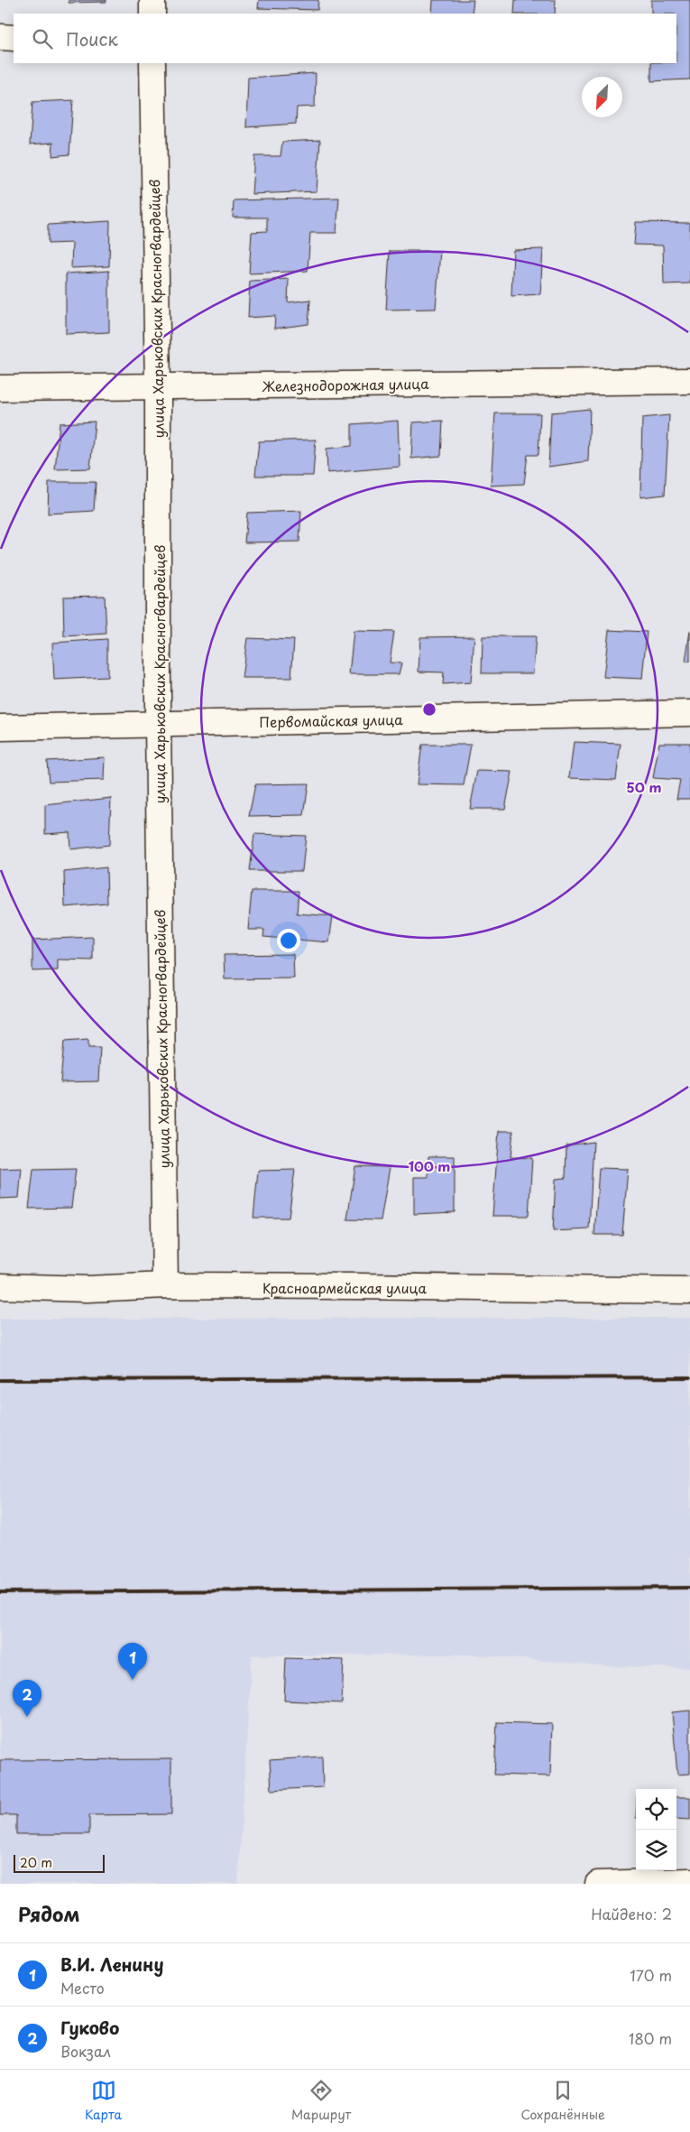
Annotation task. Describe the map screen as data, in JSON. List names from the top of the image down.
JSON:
{
  "streets": {
    "street": [
      "улица Харьковских Красногвардейцев",
      "Железнодорожная улица",
      "Первомайская улица",
      "Красноармейская улица"
    ]
  },
  "crossings": [
    ["улица Харьковских Красногвардейцев", "Железнодорожная улица"],
    ["улица Харьковских Красногвардейцев", "Первомайская улица"],
    ["улица Харьковских Красногвардейцев", "Красноармейская улица"]
  ],
  "scale_bar": "20 m",
  "north": "bottom left",
  "page": {
    "search": "Поиск",
    "pins": ["1", "2"],
    "scale": "20 m",
    "heading": ["Рядом", "Найдено: 2"],
    "list": [
      {
        "mark": "1",
        "name": "В.И. Ленину",
        "note": "Место",
        "value": "170 m"
      },
      {
        "mark": "2",
        "name": "Гуково",
        "note": "Вокзал",
        "value": "180 m"
      }
    ],
    "nav": ["Карта", "Маршрут", "Сохранённые"]
  },
  "rings": ["50 m", "100 m"]
}
